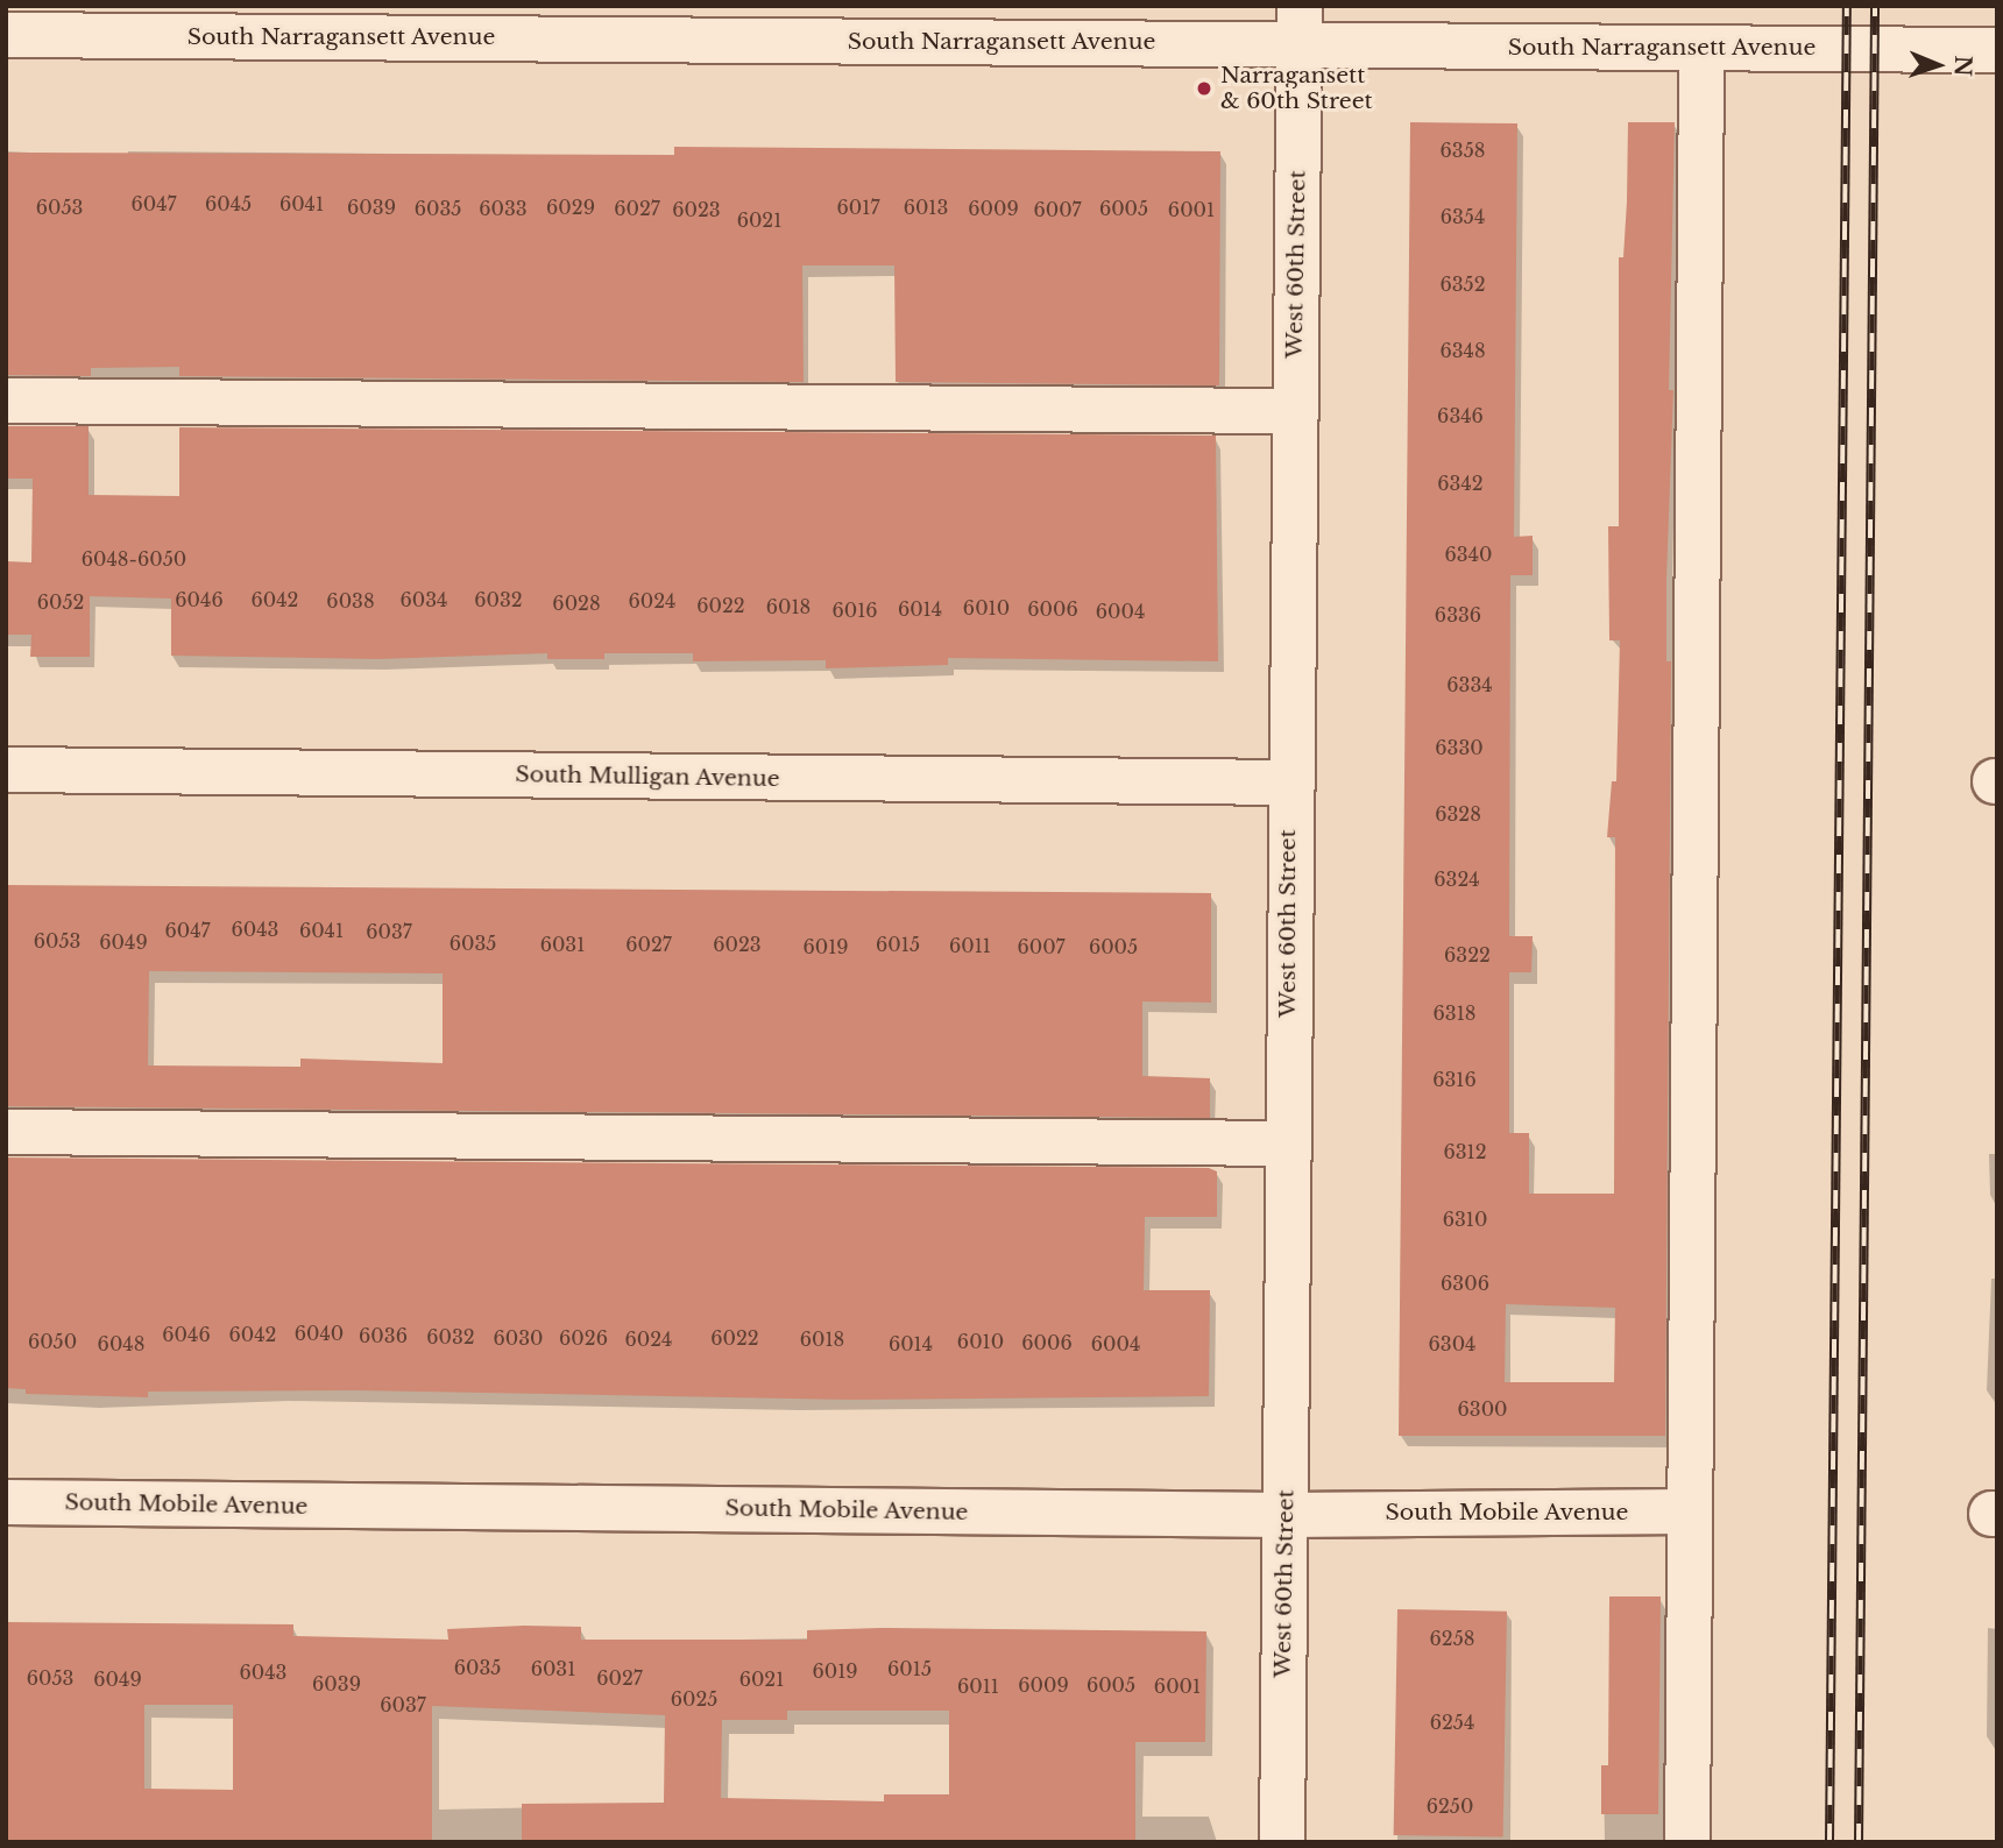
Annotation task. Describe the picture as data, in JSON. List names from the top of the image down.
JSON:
{
  "streets": {
    "street": [
      "South Narragansett Avenue",
      "West 60th Street",
      "South Mulligan Avenue",
      "South Mobile Avenue"
    ]
  },
  "crossings": [
    ["South Narragansett Avenue", "West 60th Street"],
    ["West 60th Street", "South Mulligan Avenue"],
    ["West 60th Street", "South Mobile Avenue"]
  ],
  "places": ["Narragansett & 60th Street"],
  "house_numbers": [
    "6358",
    "6047",
    "6045",
    "6041",
    "6053",
    "6039",
    "6029",
    "6017",
    "6013",
    "6035",
    "6033",
    "6027",
    "6009",
    "6005",
    "6023",
    "6007",
    "6001",
    "6354",
    "6021",
    "6352",
    "6348",
    "6346",
    "6342",
    "6340",
    "6048-6050",
    "6046",
    "6042",
    "6034",
    "6032",
    "6038",
    "6024",
    "6052",
    "6028",
    "6022",
    "6018",
    "6010",
    "6014",
    "6006",
    "6016",
    "6004",
    "6336",
    "6334",
    "6330",
    "6328",
    "6324",
    "6043",
    "6047",
    "6041",
    "6037",
    "6053",
    "6049",
    "6035",
    "6031",
    "6027",
    "6023",
    "6015",
    "6011",
    "6019",
    "6007",
    "6005",
    "6322",
    "6318",
    "6316",
    "6312",
    "6310",
    "6306",
    "6040",
    "6046",
    "6042",
    "6036",
    "6032",
    "6030",
    "6026",
    "6022",
    "6024",
    "6018",
    "6050",
    "6010",
    "6006",
    "6048",
    "6014",
    "6004",
    "6304",
    "6300",
    "6258",
    "6035",
    "6031",
    "6015",
    "6019",
    "6043",
    "6053",
    "6027",
    "6049",
    "6021",
    "6039",
    "6009",
    "6005",
    "6011",
    "6001",
    "6025",
    "6037",
    "6254",
    "6250"
  ],
  "north": "right"
}
